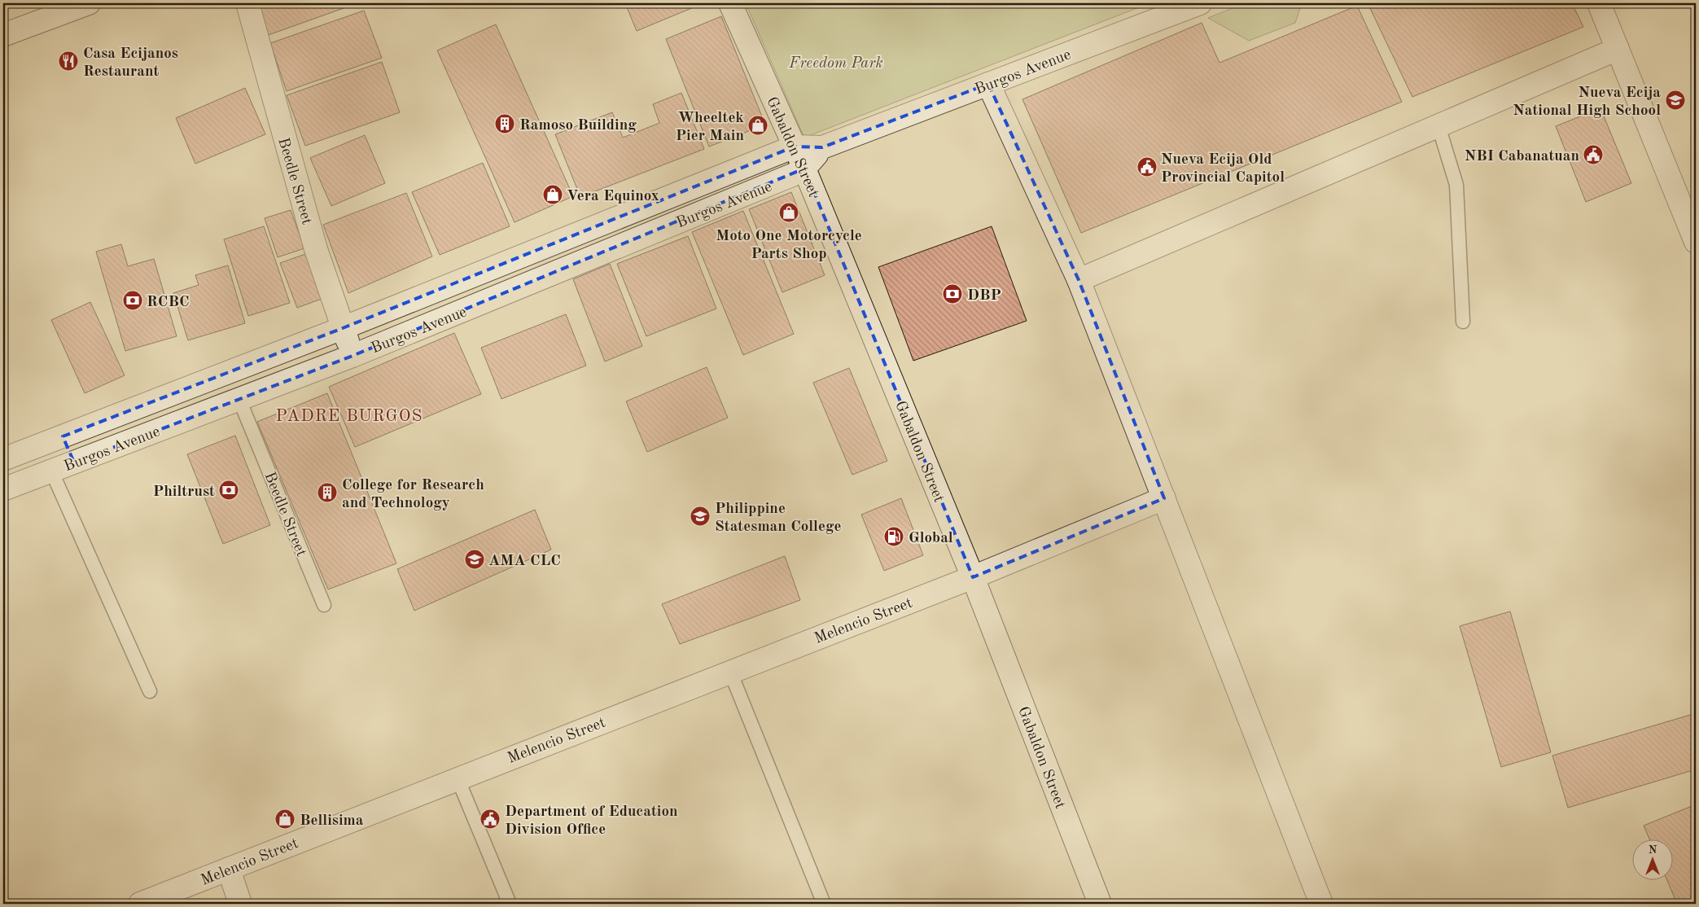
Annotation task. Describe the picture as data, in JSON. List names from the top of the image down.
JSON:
{
  "streets": {
    "street": [
      "Burgos Avenue",
      "Gabaldon Street",
      "Beedle Street",
      "Melencio Street"
    ]
  },
  "crossings": [
    ["Burgos Avenue", "Gabaldon Street"],
    ["Burgos Avenue", "Beedle Street"],
    ["Gabaldon Street", "Melencio Street"]
  ],
  "districts": ["PADRE BURGOS"],
  "parks": ["Freedom Park"],
  "places": {
    "restaurant": ["Casa Ecijanos Restaurant"],
    "school or university": ["Nueva Ecija National High School", "Philippine Statesman College", "AMA CLC"],
    "building": ["Ramoso Building", "College for Research and Technology"],
    "shop": [
      "Wheeltek Pier Main",
      "Vera Equinox",
      "Moto One Motorcycle Parts Shop",
      "Bellisima"
    ],
    "public building": ["NBI Cabanatuan", "Nueva Ecija Old Provincial Capitol", "Department of Education Division Office"],
    "bank": ["DBP", "RCBC", "Philtrust"],
    "fuel station": ["Global"]
  },
  "north": "top"
}
